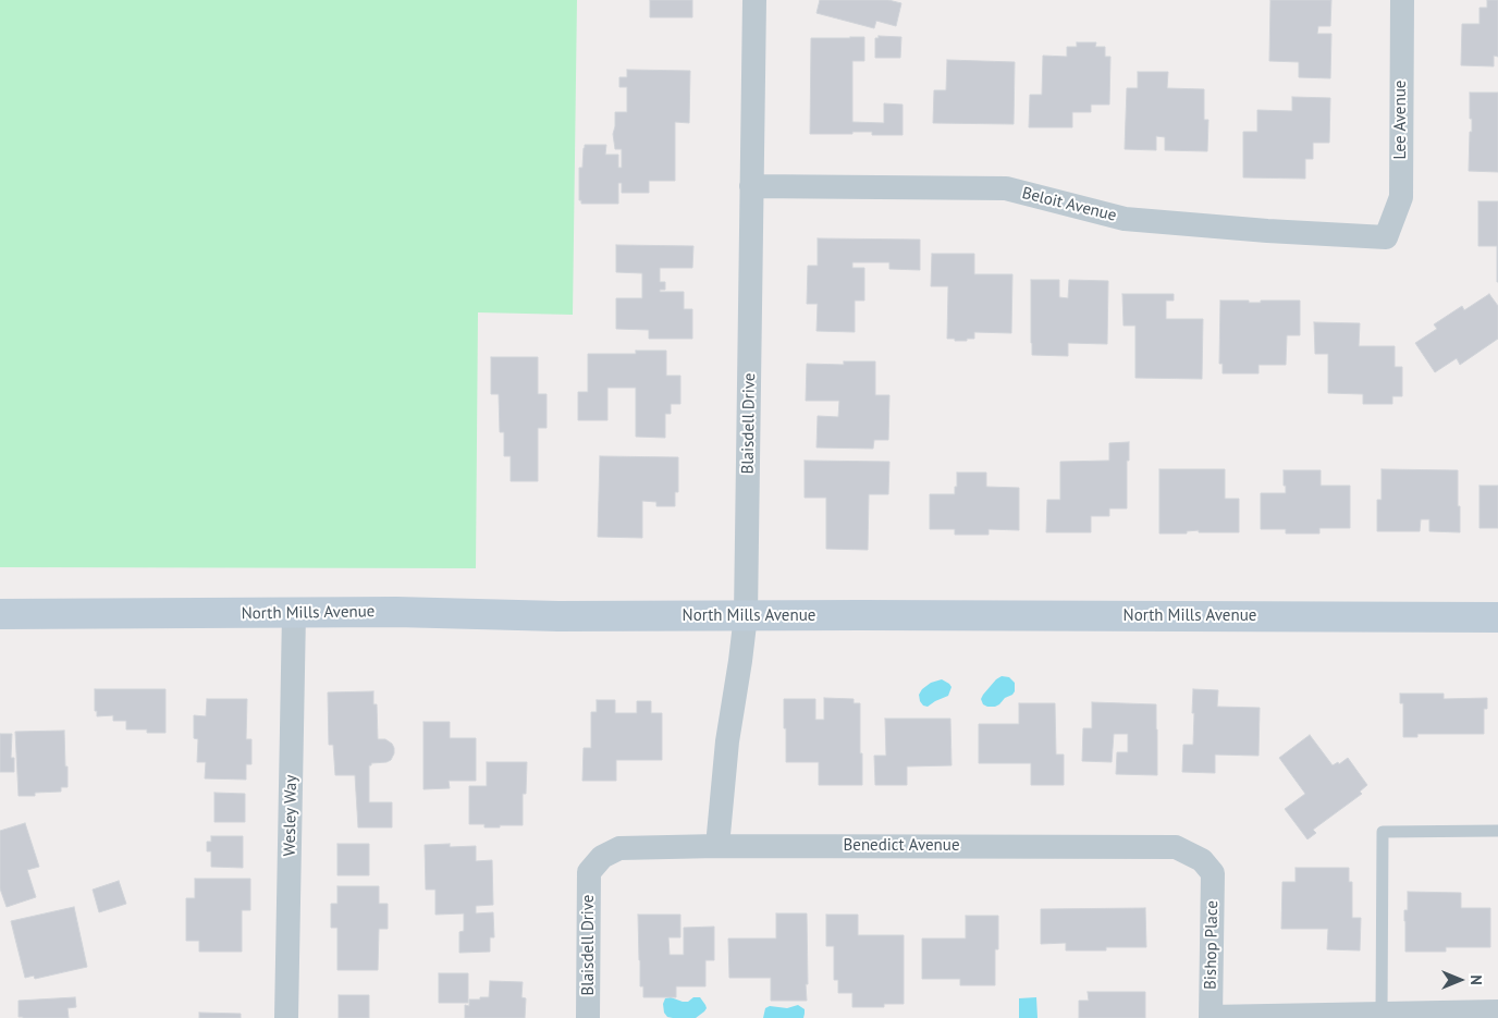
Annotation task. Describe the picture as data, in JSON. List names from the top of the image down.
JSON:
{
  "streets": {
    "main road": ["North Mills Avenue"],
    "street": [
      "Lee Avenue",
      "Beloit Avenue",
      "Blaisdell Drive",
      "Wesley Way",
      "Benedict Avenue",
      "Bishop Place"
    ]
  },
  "crossings": [
    ["Lee Avenue", "Beloit Avenue"],
    ["Beloit Avenue", "Blaisdell Drive"],
    ["Blaisdell Drive", "North Mills Avenue"],
    ["Blaisdell Drive", "Benedict Avenue"],
    ["North Mills Avenue", "Wesley Way"],
    ["Benedict Avenue", "Bishop Place"]
  ],
  "north": "right"
}
